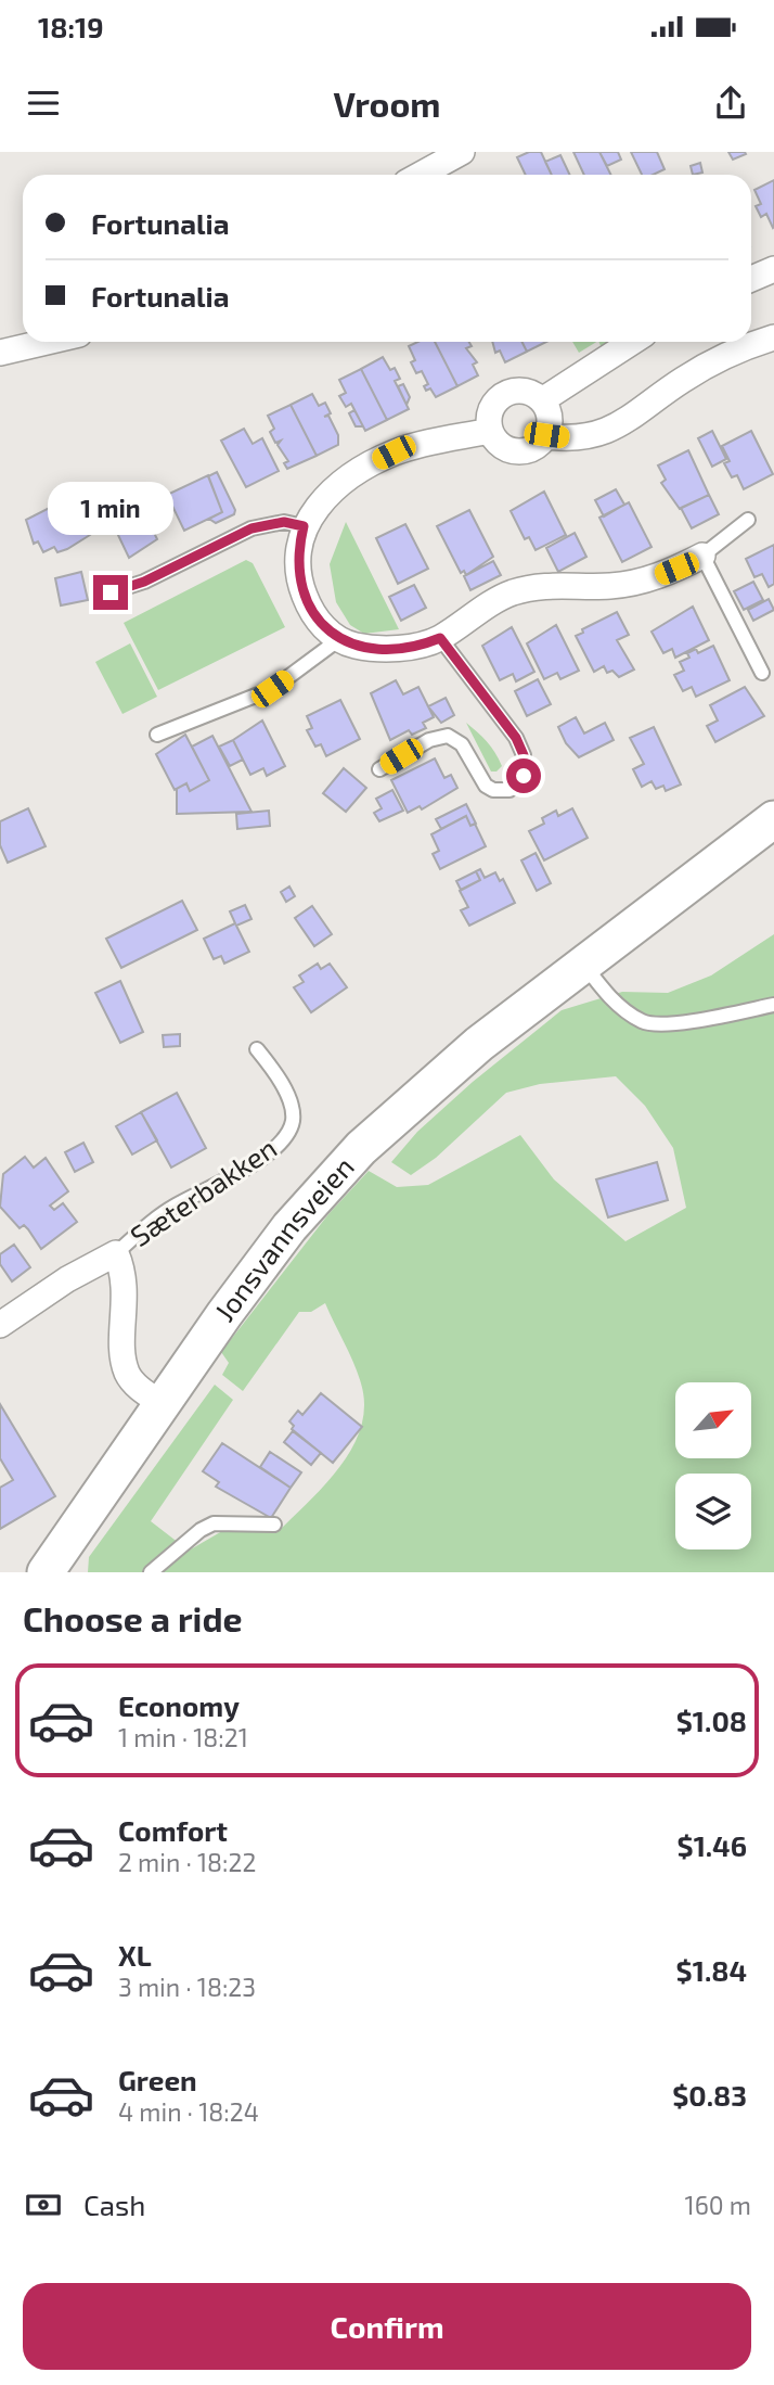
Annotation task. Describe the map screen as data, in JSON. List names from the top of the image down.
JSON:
{
  "streets": {
    "main road": ["Jonsvannsveien"],
    "street": ["Sæterbakken"]
  },
  "crossings": [
    ["Sæterbakken", "Jonsvannsveien"]
  ],
  "north": "top right",
  "page": {
    "status": "18:19",
    "header": "Vroom",
    "banner": ["Fortunalia", "Fortunalia"],
    "bubble": "1 min",
    "heading": "Choose a ride",
    "list": [
      {
        "name": "Economy",
        "note": "1 min · 18:21",
        "value": "$1.08"
      },
      {
        "name": "Comfort",
        "note": "2 min · 18:22",
        "value": "$1.46"
      },
      {
        "name": "XL",
        "note": "3 min · 18:23",
        "value": "$1.84"
      },
      {
        "name": "Green",
        "note": "4 min · 18:24",
        "value": "$0.83"
      }
    ],
    "pay": ["Cash", "160 m"],
    "buttons": "Confirm"
  }
}
